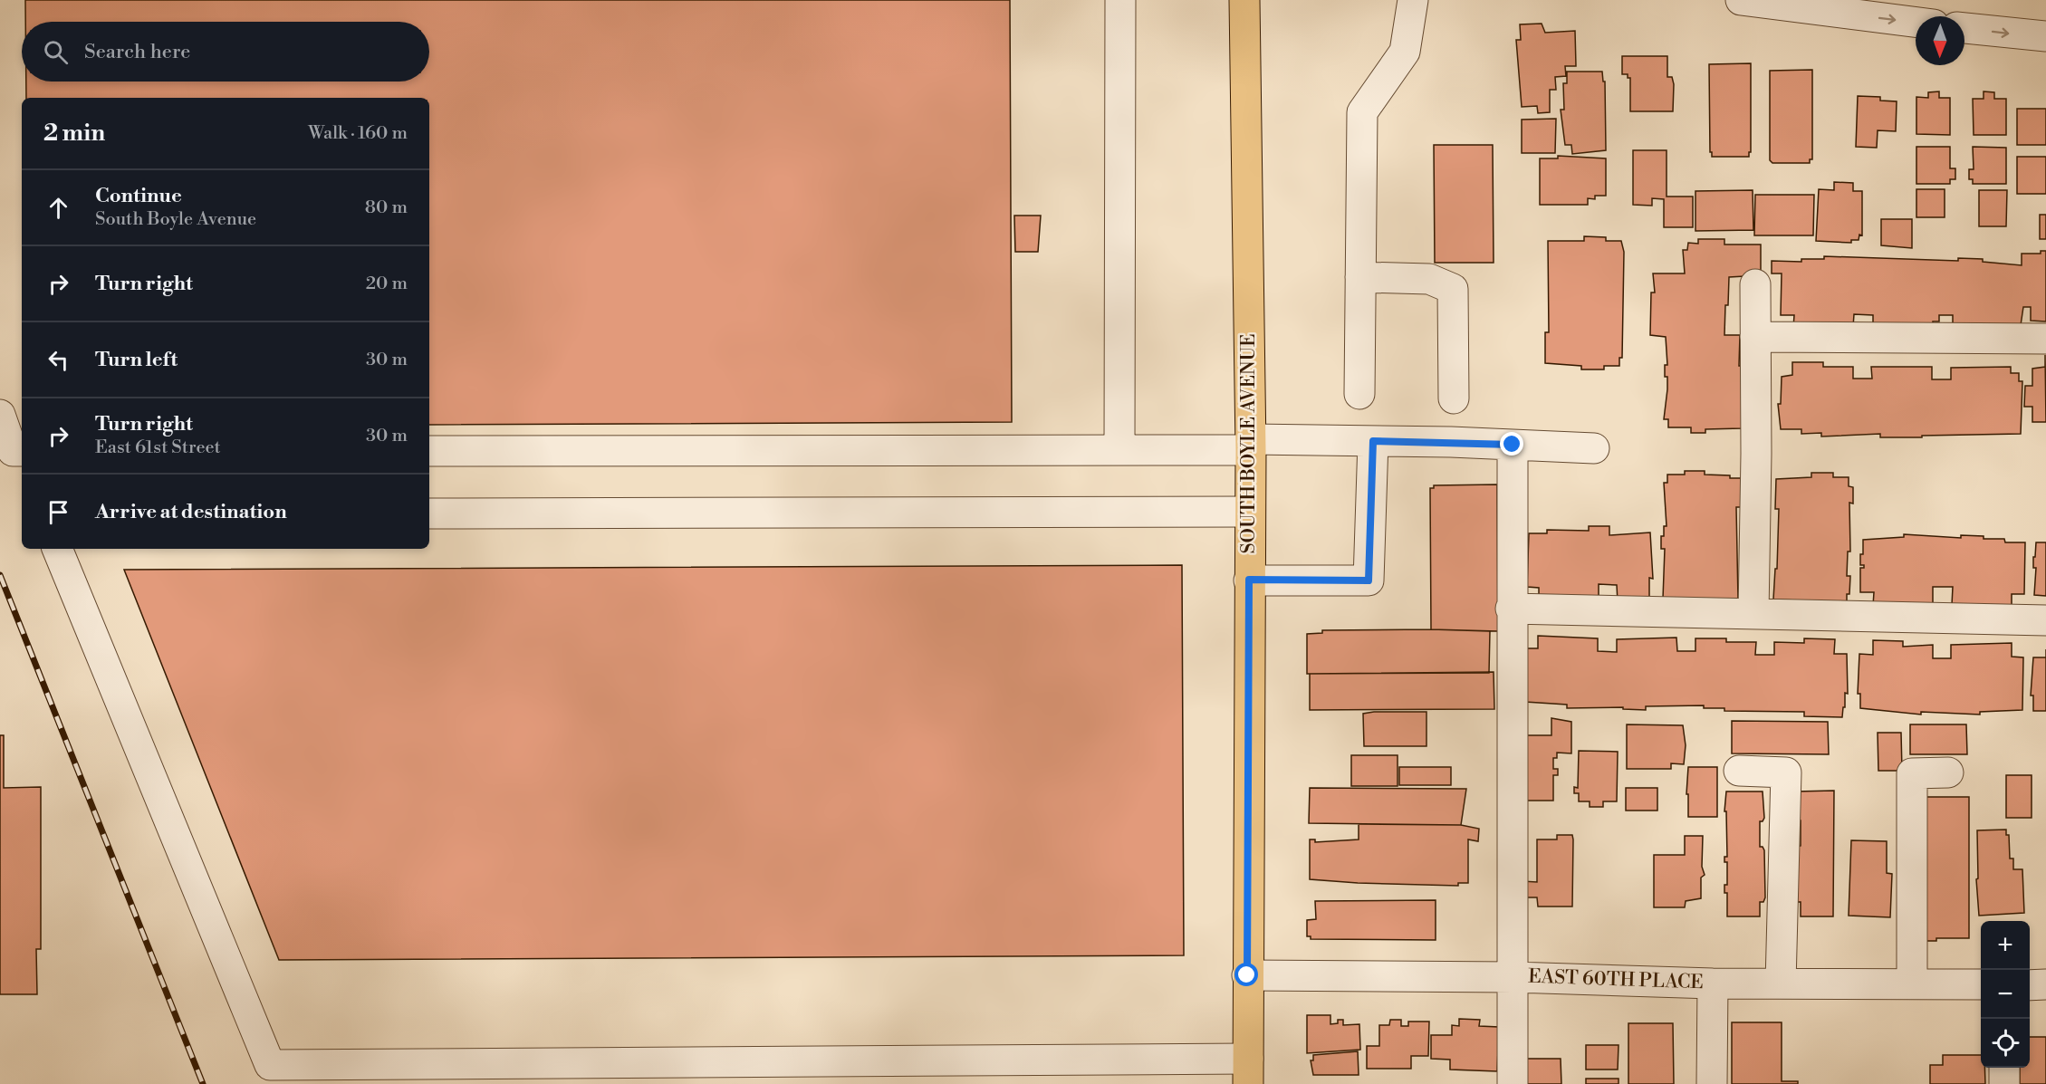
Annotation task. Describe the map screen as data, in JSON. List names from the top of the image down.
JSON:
{
  "streets": {
    "main road": ["SOUTH BOYLE AVENUE"],
    "street": ["EAST 60TH PLACE"]
  },
  "crossings": [
    ["SOUTH BOYLE AVENUE", "EAST 60TH PLACE"]
  ],
  "north": "bottom",
  "page": {
    "search": "Search here",
    "heading": ["2 min", "Walk · 160 m"],
    "list": [
      ["Continue", "South Boyle Avenue", "80 m"],
      ["Turn right", "20 m"],
      ["Turn left", "30 m"],
      ["Turn right", "East 61st Street", "30 m"],
      "Arrive at destination"
    ],
    "map_buttons": ["+", "−"]
  }
}
